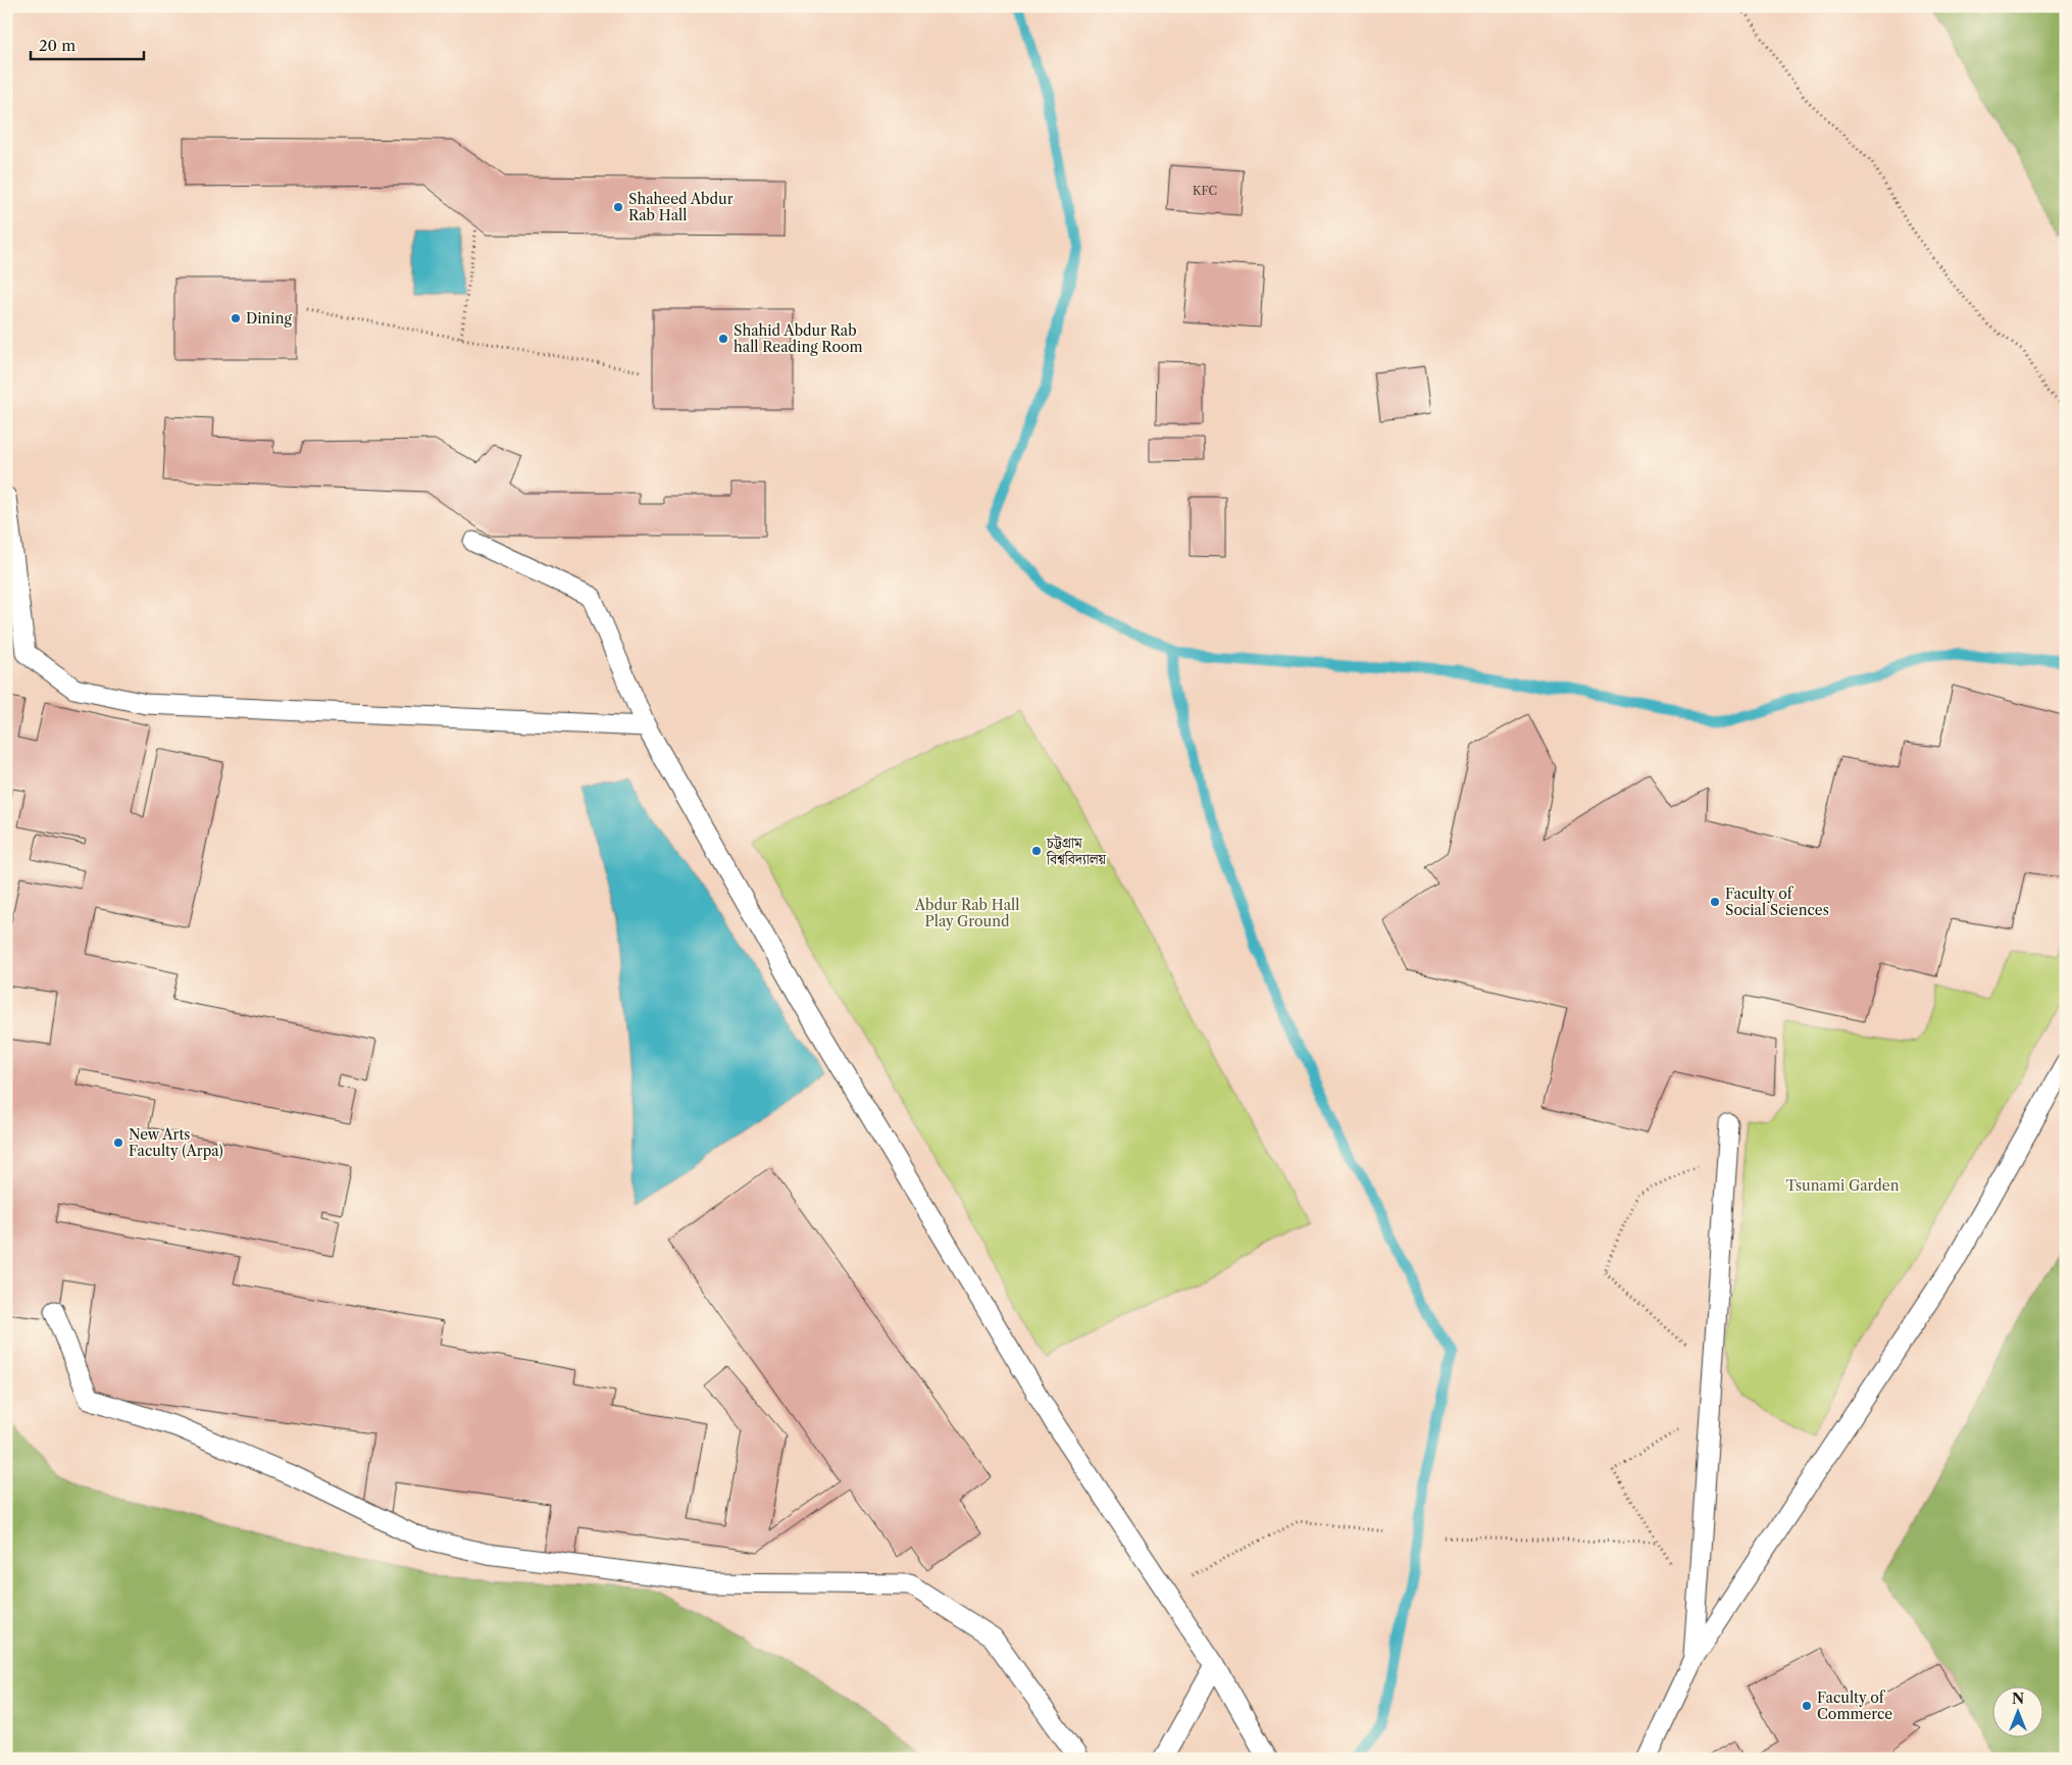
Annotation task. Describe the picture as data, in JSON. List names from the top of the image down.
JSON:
{
  "parks": ["Abdur Rab Hall Play Ground", "Tsunami Garden"],
  "places": [
    "Shaheed Abdur Rab Hall",
    "Dining",
    "Shahid Abdur Rab hall Reading Room",
    "চট্টগ্রাম বিশ্ববিদ্যালয়",
    "Faculty of Social Sciences",
    "New Arts Faculty (Arpa)",
    "Faculty of Commerce"
  ],
  "house_numbers": ["KFC"],
  "scale_bar": "20 m",
  "north": "top"
}
